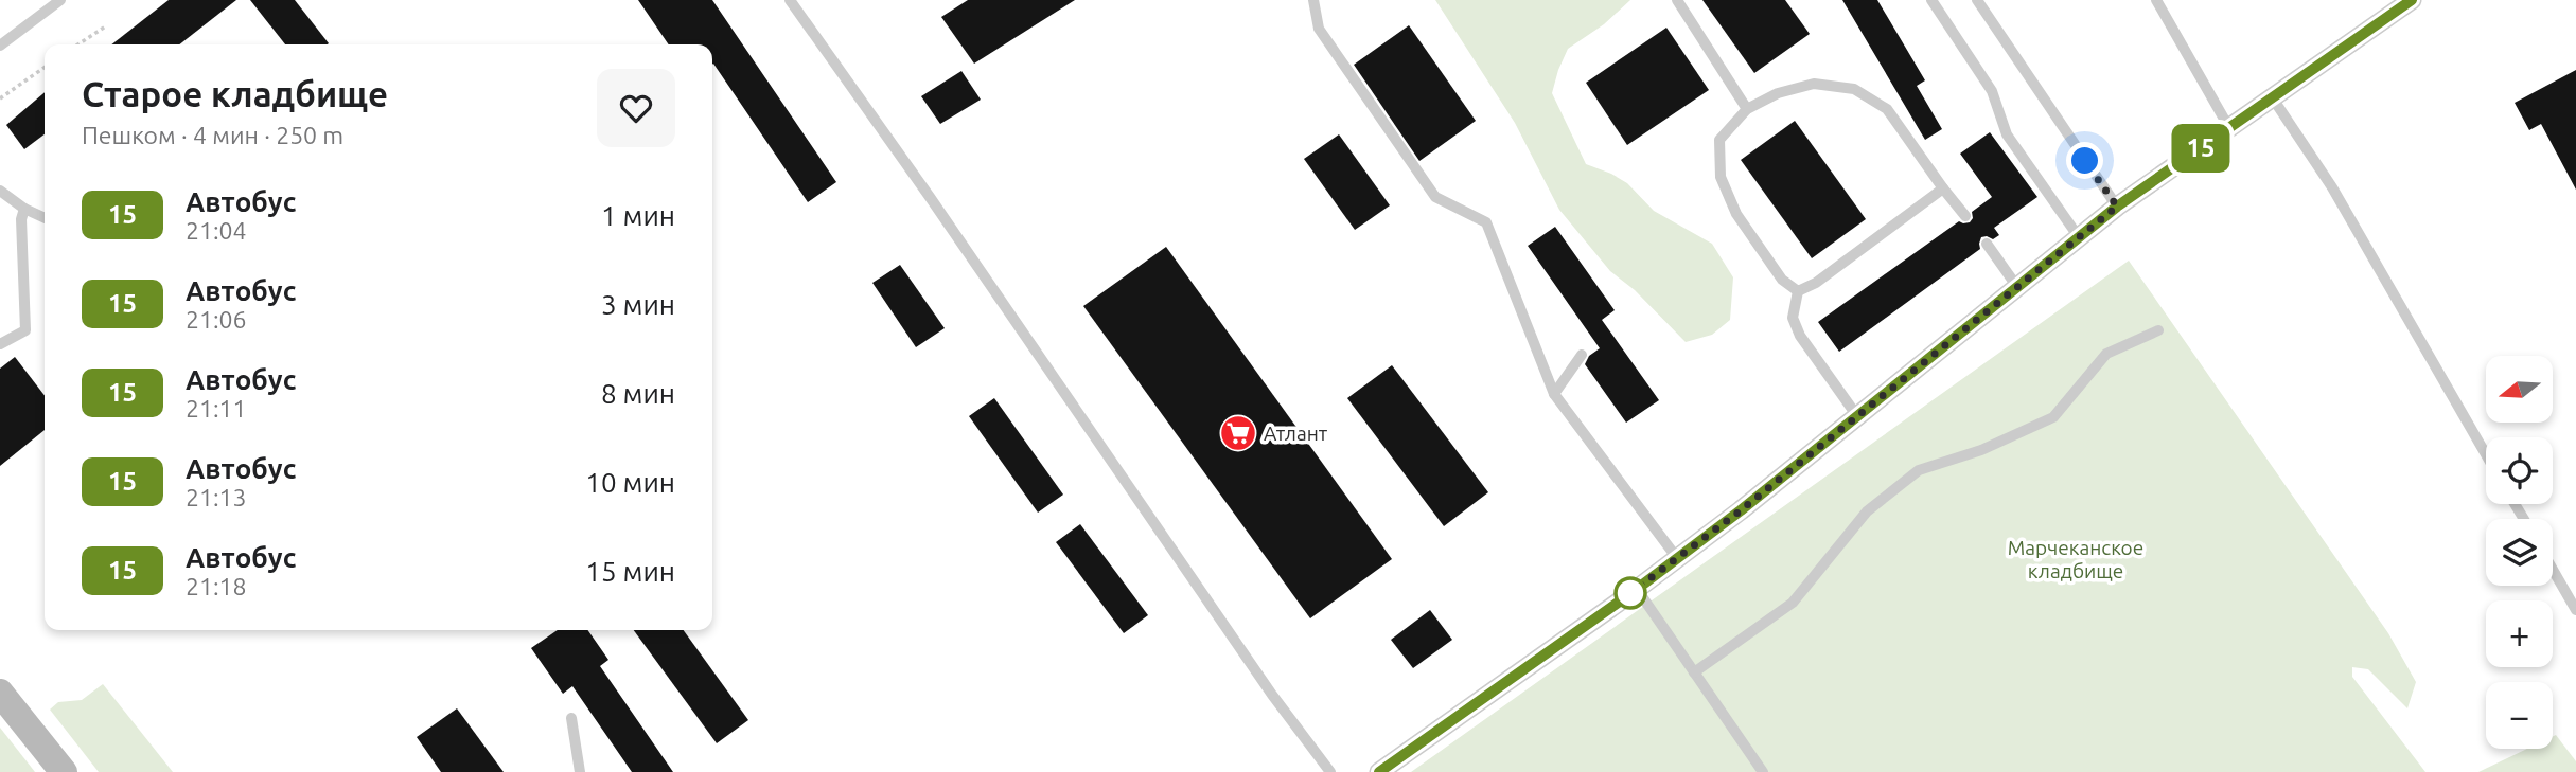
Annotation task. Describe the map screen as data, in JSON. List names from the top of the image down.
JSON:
{
  "parks": ["Марчеканское кладбище"],
  "places": {
    "supermarket": ["Атлант"]
  },
  "lines": ["bus line 15"],
  "north": "left",
  "page": {
    "on_map": "15",
    "heading": ["Старое кладбище", "Пешком · 4 мин · 250 m"],
    "list": [
      {
        "mark": "15",
        "name": "Автобус",
        "note": "21:04",
        "value": "1 мин"
      },
      {
        "mark": "15",
        "name": "Автобус",
        "note": "21:06",
        "value": "3 мин"
      },
      {
        "mark": "15",
        "name": "Автобус",
        "note": "21:11",
        "value": "8 мин"
      },
      {
        "mark": "15",
        "name": "Автобус",
        "note": "21:13",
        "value": "10 мин"
      },
      {
        "mark": "15",
        "name": "Автобус",
        "note": "21:18",
        "value": "15 мин"
      }
    ],
    "map_buttons": ["+", "−"]
  }
}
